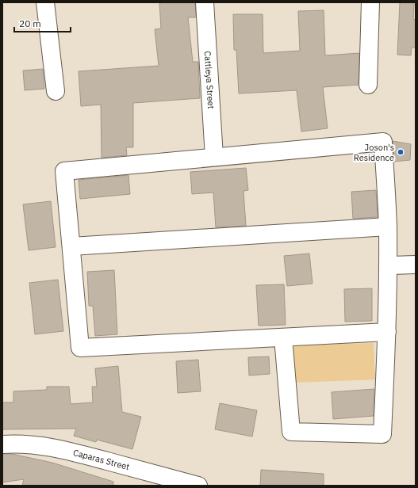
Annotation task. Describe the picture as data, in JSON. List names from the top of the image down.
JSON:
{
  "streets": {
    "street": ["Cattleya Street", "Caparas Street"]
  },
  "places": ["Joson's Residence"],
  "scale_bar": "20 m"
}
